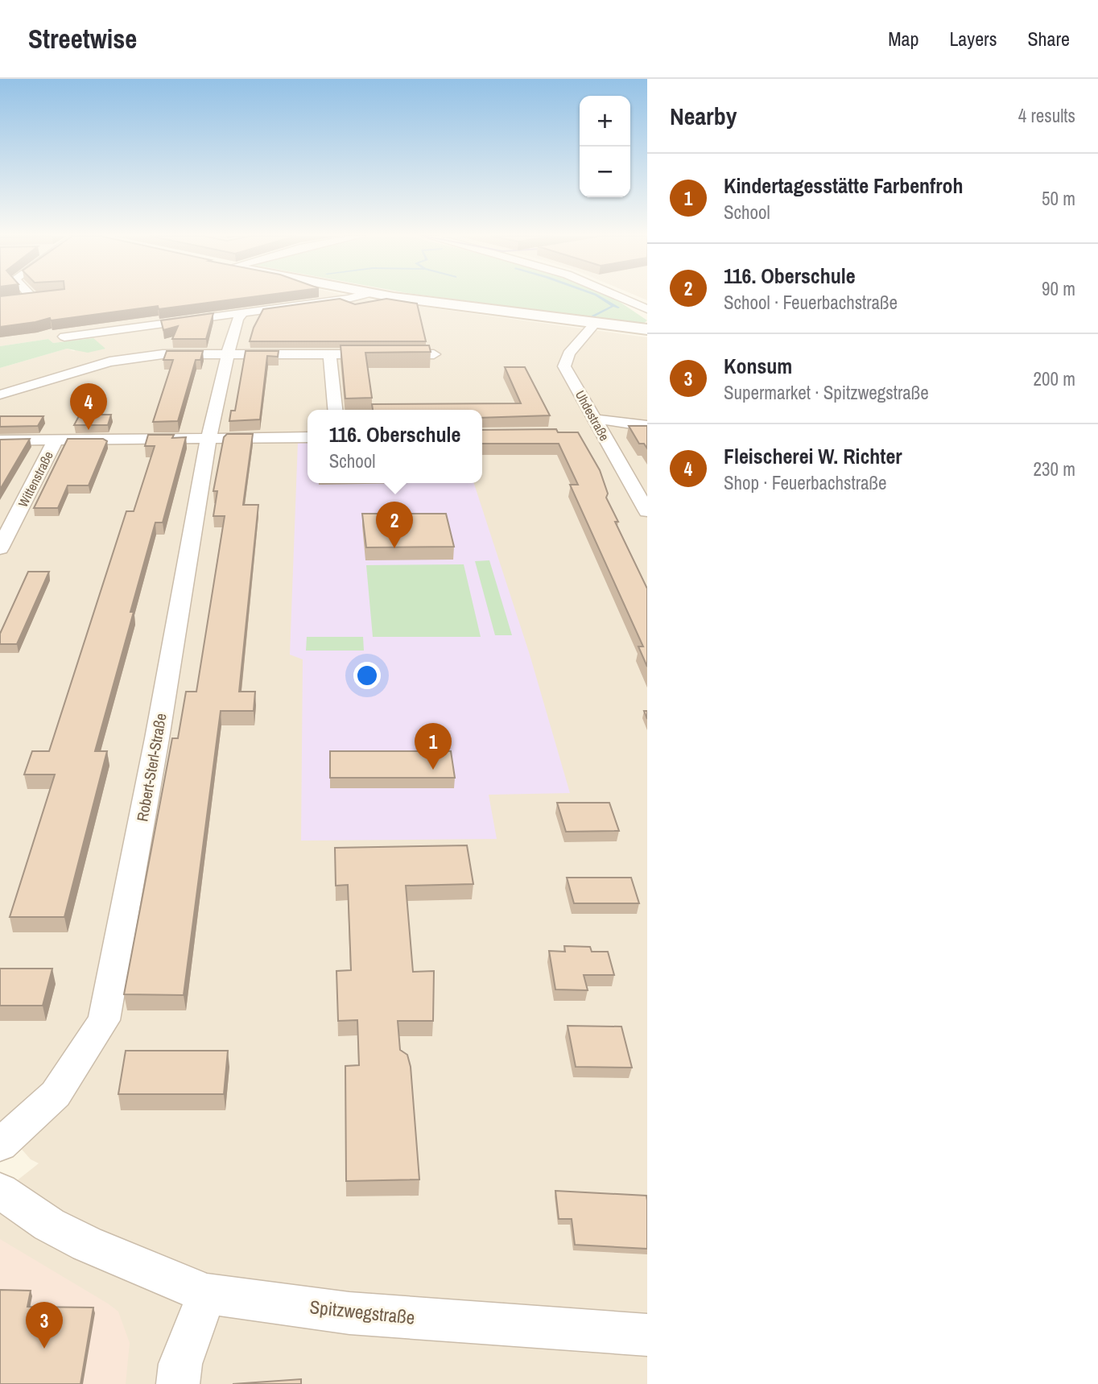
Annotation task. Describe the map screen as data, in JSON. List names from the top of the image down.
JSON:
{
  "streets": {
    "street": [
      "Uhdestraße",
      "Wittenstraße",
      "Robert-Sterl-Straße",
      "Spitzwegstraße"
    ]
  },
  "page": {
    "header": "Streetwise",
    "nav": ["Map", "Layers", "Share"],
    "heading": ["Nearby", "4 results"],
    "map_buttons": ["+", "−"],
    "list": [
      {
        "mark": "1",
        "name": "Kindertagesstätte Farbenfroh",
        "note": "School",
        "value": "50 m"
      },
      {
        "mark": "2",
        "name": "116. Oberschule",
        "note": "School · Feuerbachstraße",
        "value": "90 m"
      },
      {
        "mark": "3",
        "name": "Konsum",
        "note": "Supermarket · Spitzwegstraße",
        "value": "200 m"
      },
      {
        "mark": "4",
        "name": "Fleischerei W. Richter",
        "note": "Shop · Feuerbachstraße",
        "value": "230 m"
      }
    ],
    "pins": [
      "4",
      "2",
      "1",
      "3"
    ],
    "popup": ["116. Oberschule", "School"]
  }
}
